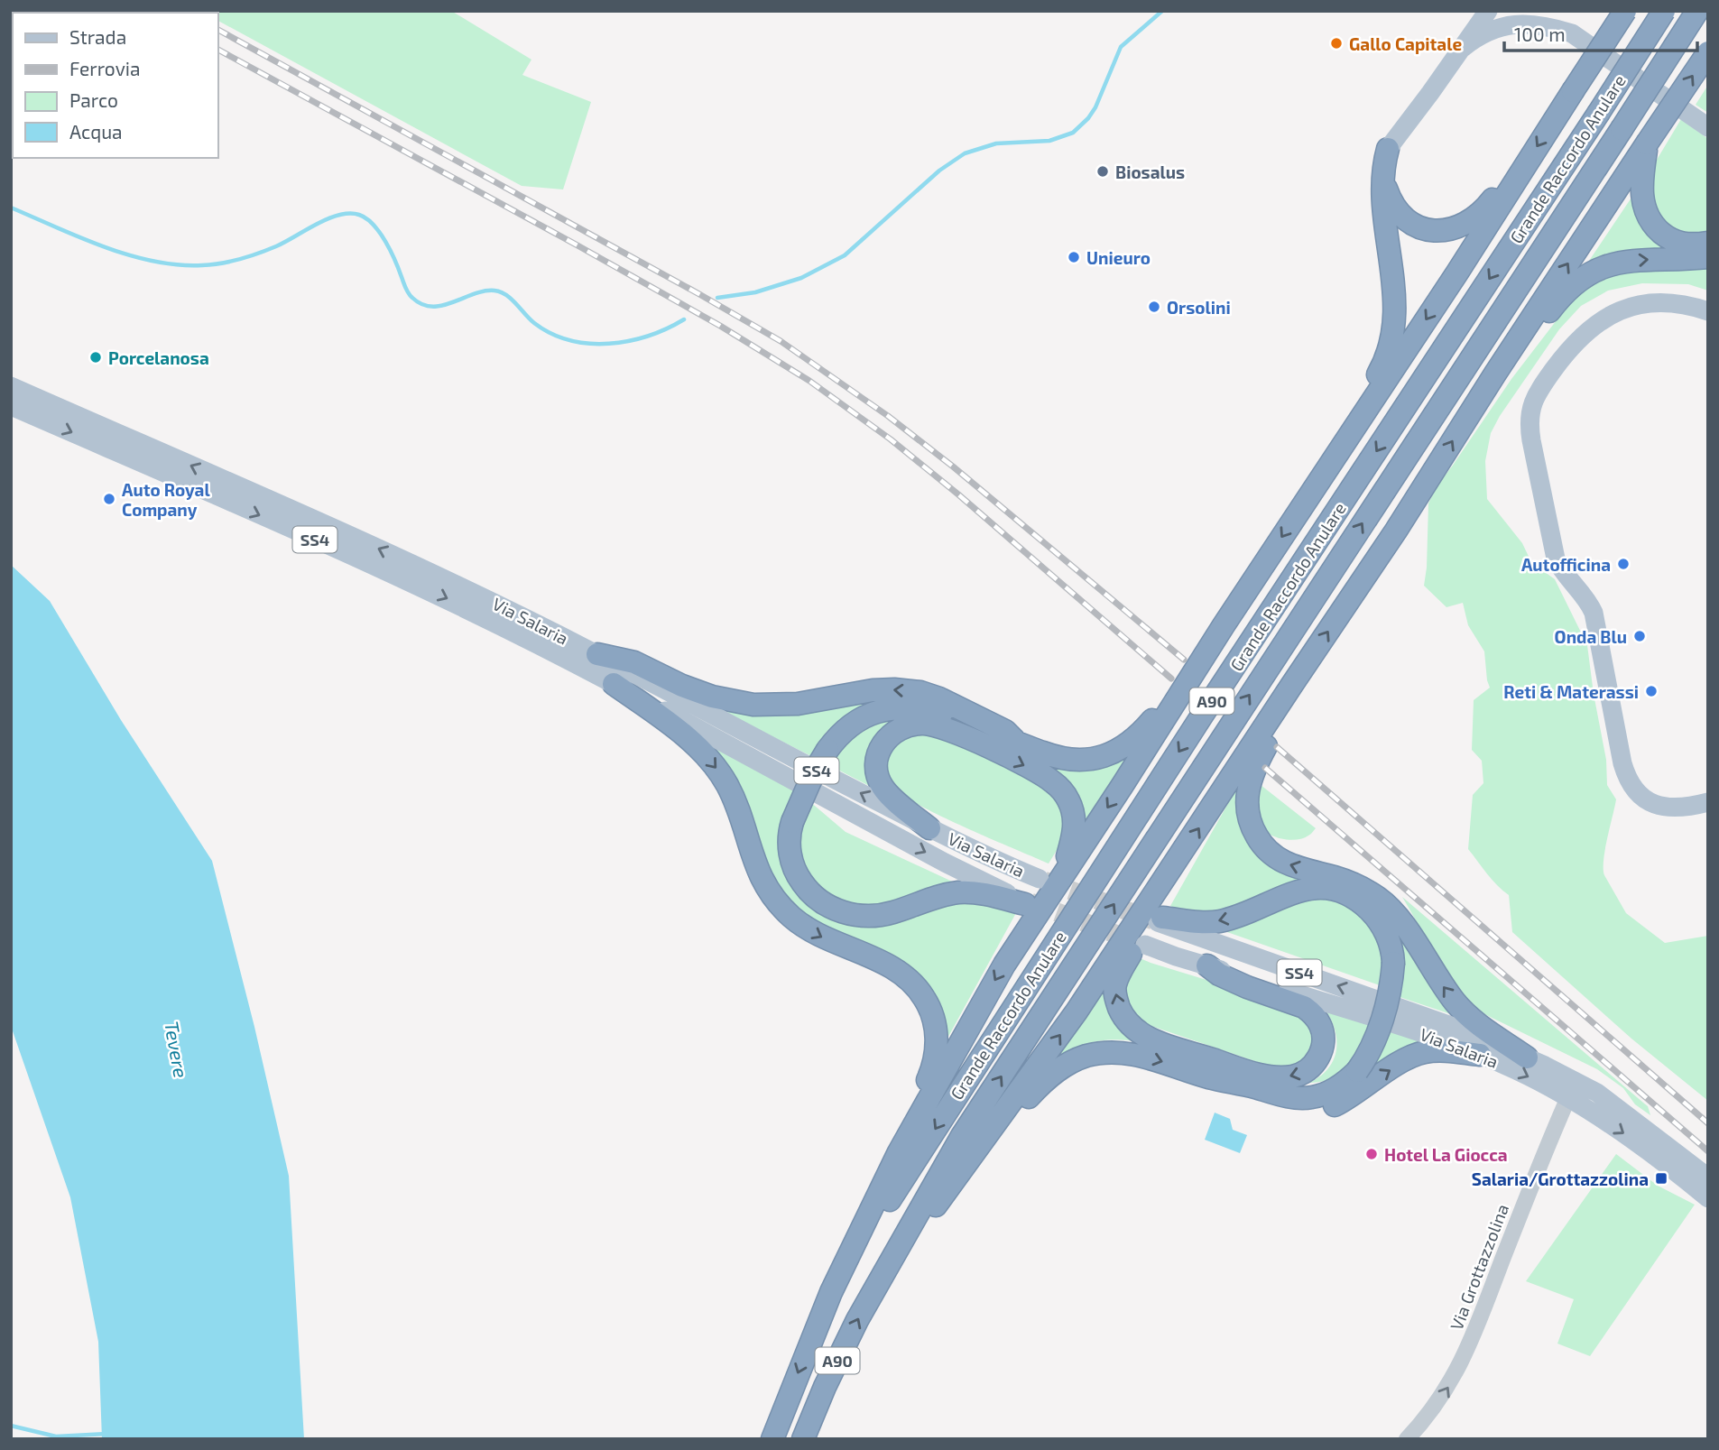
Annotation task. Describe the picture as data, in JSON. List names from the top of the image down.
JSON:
{
  "streets": {
    "highway": ["Grande Raccordo Anulare", "A90"],
    "main road": ["SS4", "Via Salaria"],
    "street": ["Via Grottazzolina"]
  },
  "crossings": [
    ["Grande Raccordo Anulare", "Via Salaria"],
    ["Via Salaria", "Via Grottazzolina"]
  ],
  "one_way": ["Via Grottazzolina"],
  "water": ["Tevere"],
  "places": {
    "other": [
      "Gallo Capitale",
      "Biosalus",
      "Unieuro",
      "Orsolini",
      "Porcelanosa",
      "Auto Royal Company",
      "Autofficina",
      "Onda Blu",
      "Reti & Materassi",
      "Hotel La Giocca"
    ],
    "transit": ["Salaria/Grottazzolina"]
  },
  "legend": [
    "Strada",
    "Ferrovia",
    "Parco",
    "Acqua"
  ],
  "scale_bar": "100 m"
}
